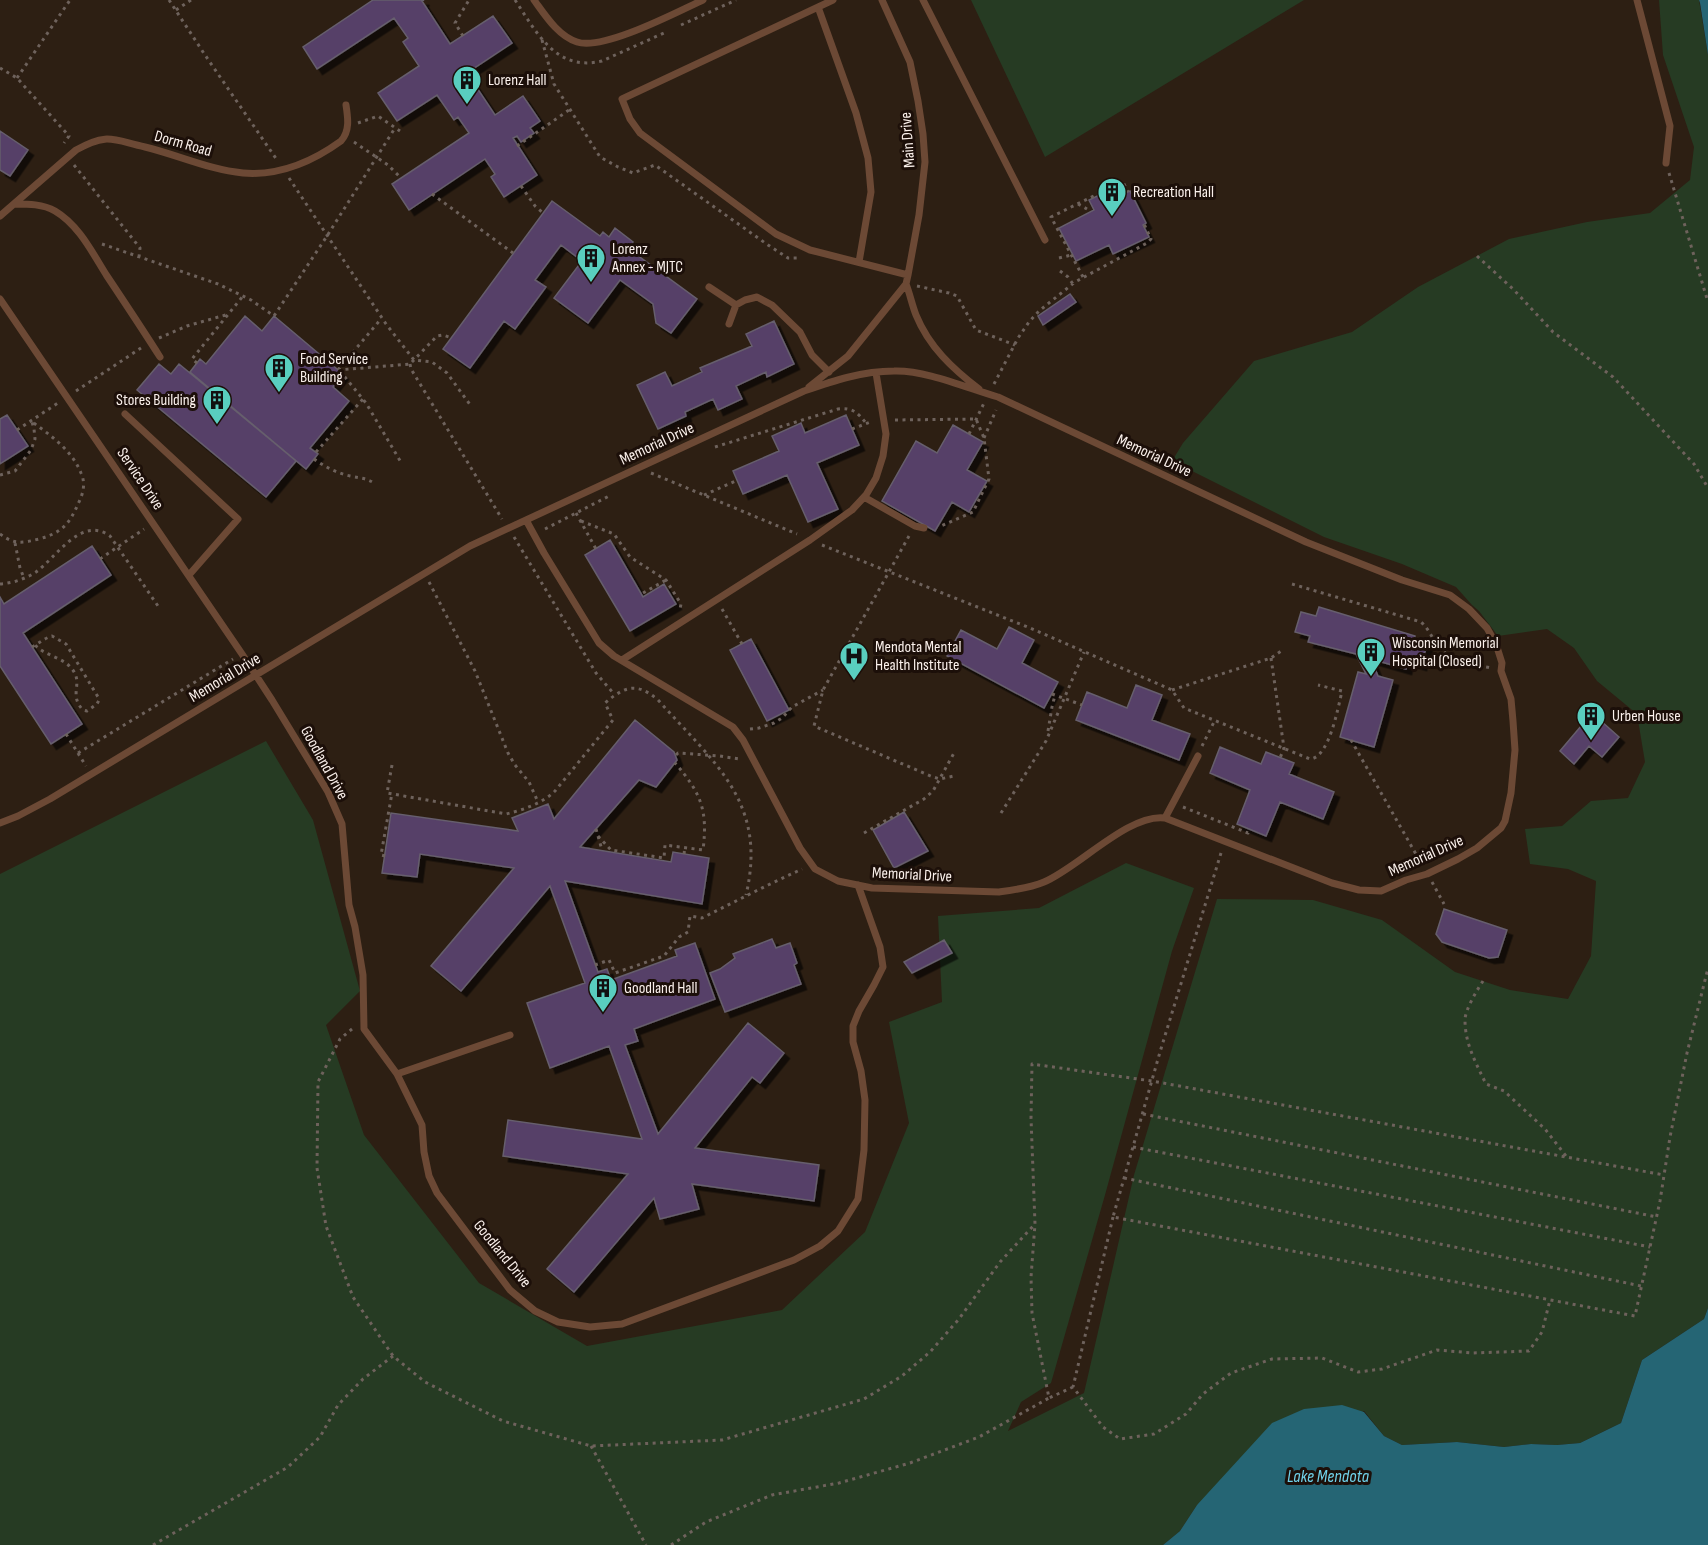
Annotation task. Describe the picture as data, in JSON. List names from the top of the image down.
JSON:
{
  "streets": {
    "lane": [
      "Main Drive",
      "Dorm Road",
      "Memorial Drive",
      "Service Drive",
      "Goodland Drive"
    ]
  },
  "crossings": [
    ["Main Drive", "Memorial Drive"],
    ["Memorial Drive", "Service Drive"],
    ["Memorial Drive", "Goodland Drive"],
    ["Service Drive", "Goodland Drive"]
  ],
  "water": ["Lake Mendota"],
  "places": {
    "building": [
      "Lorenz Hall",
      "Recreation Hall",
      "Lorenz Annex - MJTC",
      "Food Service Building",
      "Stores Building",
      "Wisconsin Memorial Hospital (Closed)",
      "Urben House",
      "Goodland Hall"
    ],
    "hospital": ["Mendota Mental Health Institute"]
  }
}
